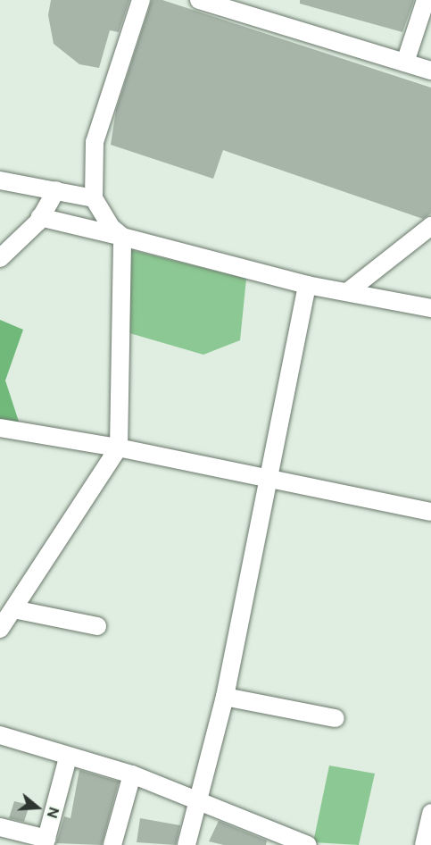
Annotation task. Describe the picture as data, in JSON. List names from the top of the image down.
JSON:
{
  "north": "right"
}
